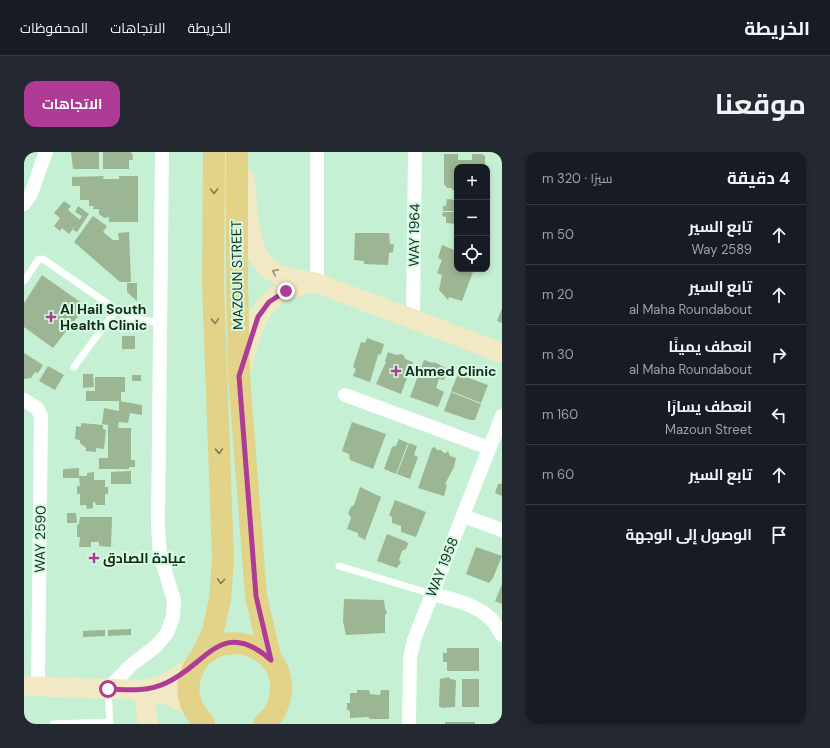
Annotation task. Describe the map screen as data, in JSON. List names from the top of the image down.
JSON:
{
  "streets": {
    "main road": ["MAZOUN STREET"],
    "street": ["WAY 1964", "WAY 2590", "WAY 1958"]
  },
  "places": {
    "health": ["Al Hail South Health Clinic", "Ahmed Clinic", "عيادة الصادق"]
  },
  "page": {
    "header": "الخريطة",
    "nav": ["الخريطة", "الاتجاهات", "المحفوظات"],
    "title": "موقعنا",
    "buttons": "الاتجاهات",
    "heading": ["4 دقيقة", "سيرًا · 320 m"],
    "map_buttons": ["+", "−"],
    "list": [
      ["تابع السير", "Way 2589", "50 m"],
      ["تابع السير", "al Maha Roundabout", "20 m"],
      ["انعطف يمينًا", "al Maha Roundabout", "30 m"],
      ["انعطف يسارًا", "Mazoun Street", "160 m"],
      ["تابع السير", "60 m"],
      "الوصول إلى الوجهة"
    ]
  }
}
